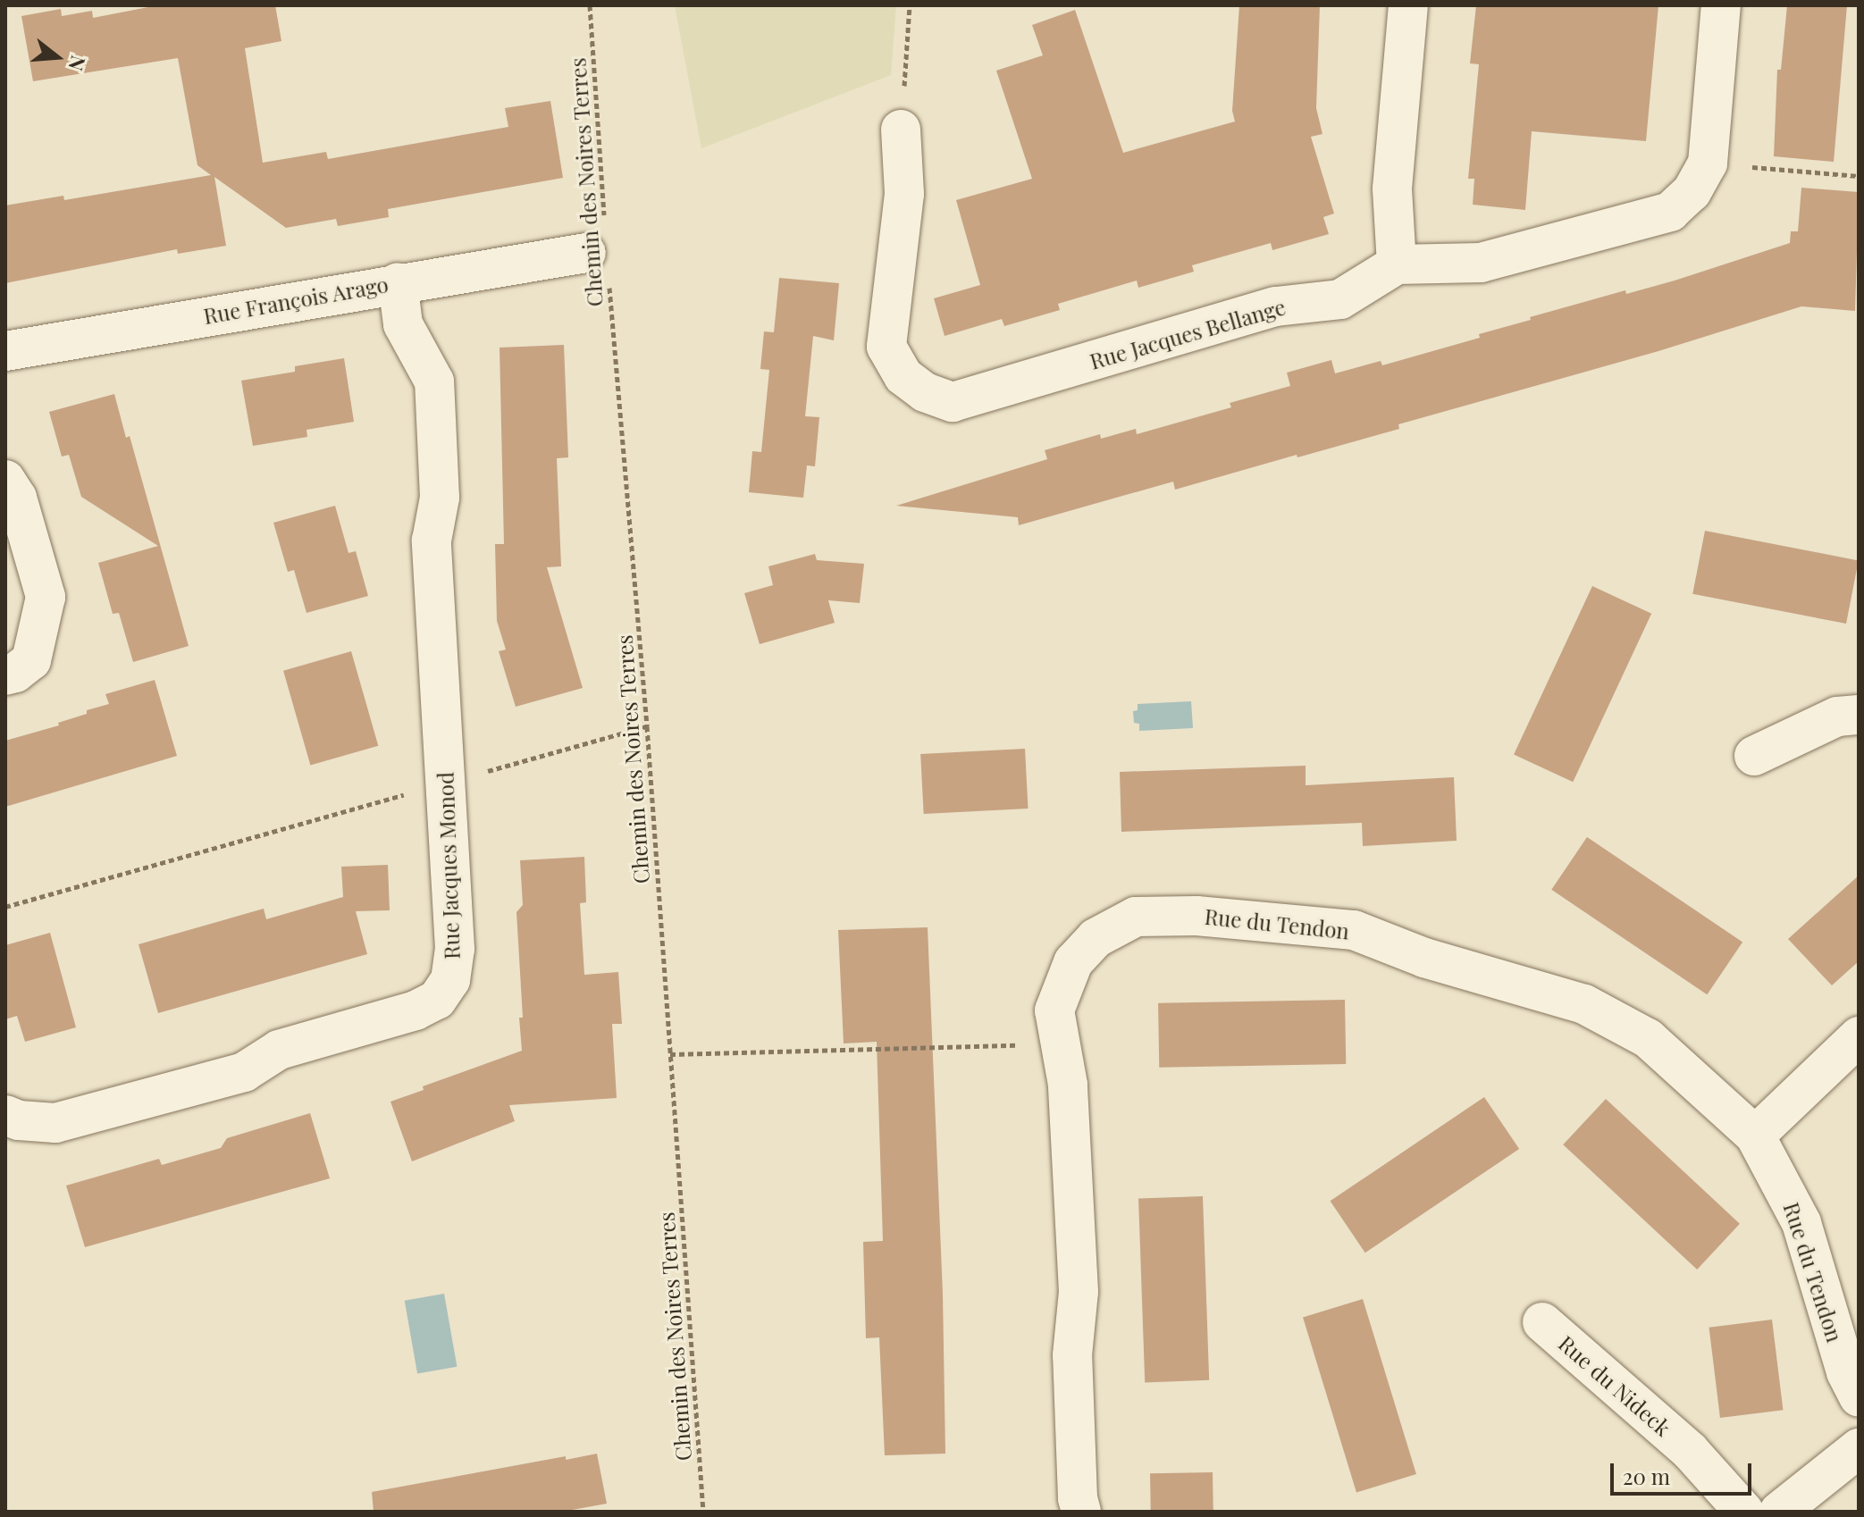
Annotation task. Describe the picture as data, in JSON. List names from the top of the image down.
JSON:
{
  "streets": {
    "street": [
      "Rue François Arago",
      "Rue Jacques Bellange",
      "Rue Jacques Monod",
      "Rue du Tendon",
      "Rue du Nideck"
    ],
    "path": ["Chemin des Noires Terres"]
  },
  "crossings": [
    ["Chemin des Noires Terres", "Rue François Arago"],
    ["Rue François Arago", "Rue Jacques Monod"]
  ],
  "scale_bar": "20 m",
  "north": "right"
}
